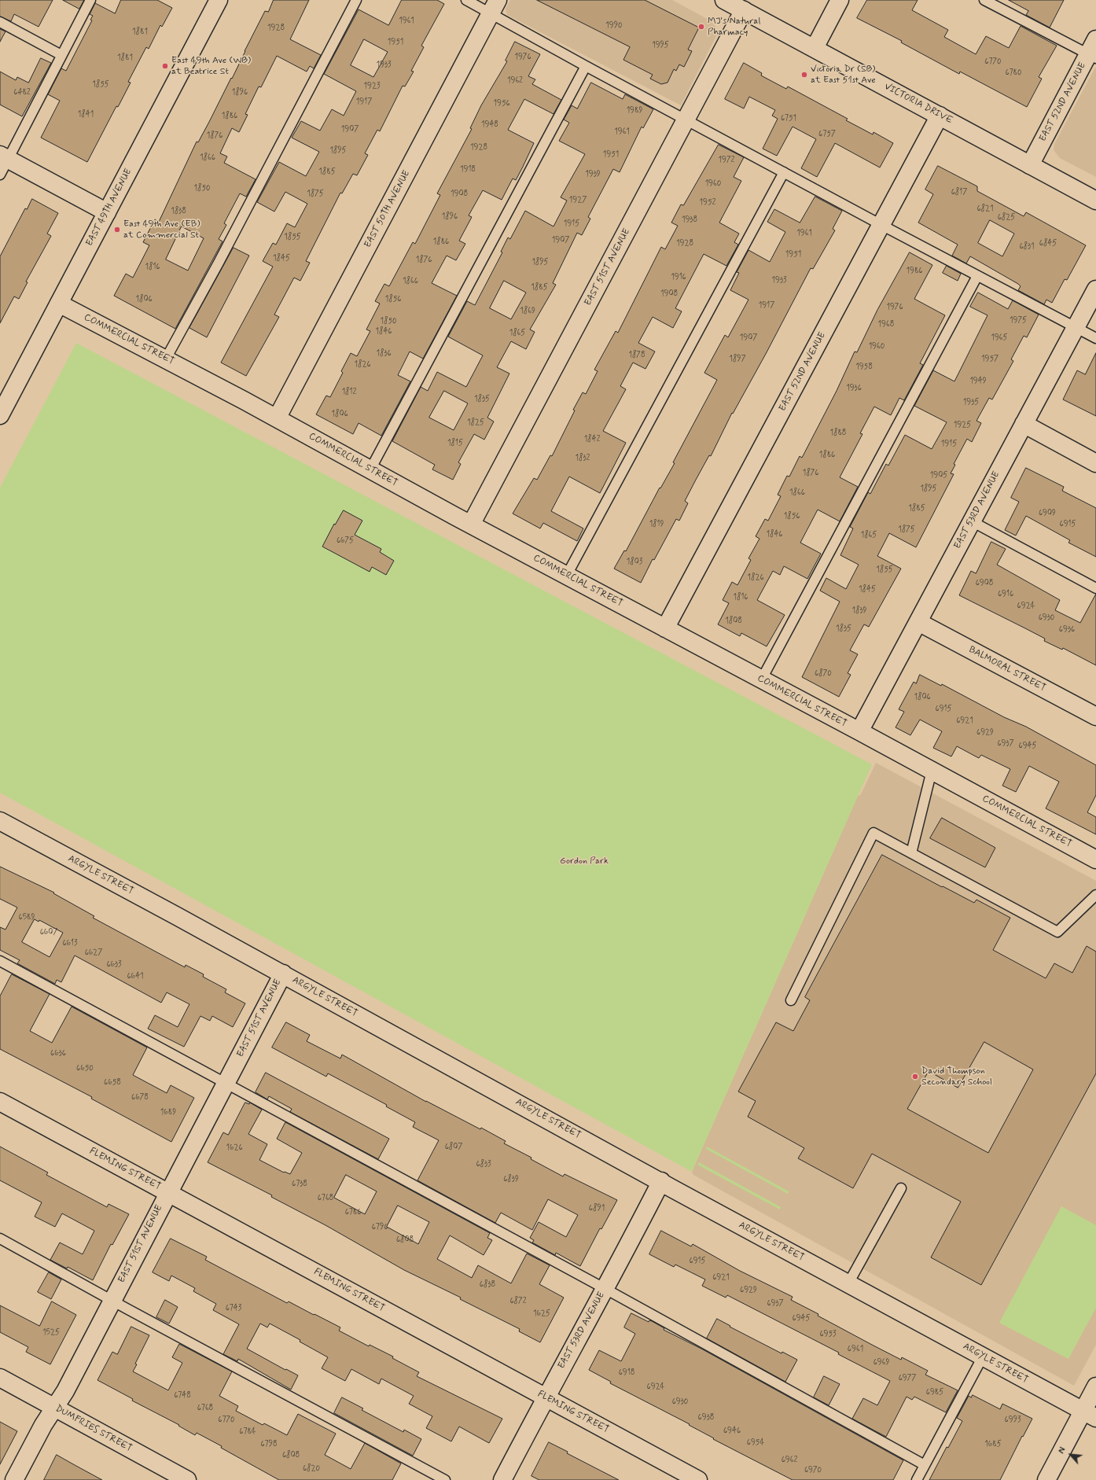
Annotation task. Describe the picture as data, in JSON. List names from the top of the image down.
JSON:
{
  "streets": {
    "street": [
      "EAST 52ND AVENUE",
      "VICTORIA DRIVE",
      "EAST 49TH AVENUE",
      "EAST 50TH AVENUE",
      "EAST 51ST AVENUE",
      "COMMERCIAL STREET",
      "EAST 53RD AVENUE",
      "BALMORAL STREET",
      "ARGYLE STREET",
      "FLEMING STREET",
      "DUMFRIES STREET"
    ]
  },
  "crossings": [
    ["EAST 52ND AVENUE", "VICTORIA DRIVE"],
    ["EAST 52ND AVENUE", "COMMERCIAL STREET"],
    ["VICTORIA DRIVE", "EAST 51ST AVENUE"],
    ["EAST 49TH AVENUE", "COMMERCIAL STREET"],
    ["EAST 50TH AVENUE", "COMMERCIAL STREET"],
    ["EAST 51ST AVENUE", "COMMERCIAL STREET"],
    ["EAST 51ST AVENUE", "ARGYLE STREET"],
    ["EAST 51ST AVENUE", "FLEMING STREET"],
    ["EAST 51ST AVENUE", "DUMFRIES STREET"],
    ["COMMERCIAL STREET", "EAST 53RD AVENUE"],
    ["EAST 53RD AVENUE", "BALMORAL STREET"],
    ["EAST 53RD AVENUE", "ARGYLE STREET"],
    ["EAST 53RD AVENUE", "FLEMING STREET"]
  ],
  "parks": ["Gordon Park"],
  "places": [
    "MJ's Natural Pharmacy",
    "East 49th Ave (WB) at Beatrice St",
    "Victoria Dr (SB) at East 51st Ave",
    "East 49th Ave (EB) at Commercial St",
    "David Thompson Secondary School"
  ],
  "house_numbers": [
    "1961",
    "1990",
    "1928",
    "1881",
    "1951",
    "1995",
    "1976",
    "1881",
    "6770",
    "1933",
    "6780",
    "1962",
    "1855",
    "1923",
    "6482",
    "1896",
    "1917",
    "1956",
    "1989",
    "1841",
    "1886",
    "6751",
    "1948",
    "1907",
    "1961",
    "6757",
    "1876",
    "1928",
    "1895",
    "1951",
    "1866",
    "1972",
    "1918",
    "1885",
    "1939",
    "1960",
    "1850",
    "6817",
    "1875",
    "1908",
    "1927",
    "1952",
    "6821",
    "1838",
    "1896",
    "6825",
    "1938",
    "1915",
    "1961",
    "1855",
    "1907",
    "1886",
    "1928",
    "6845",
    "6831",
    "1951",
    "1845",
    "1876",
    "1895",
    "1816",
    "1986",
    "1916",
    "1933",
    "1866",
    "1885",
    "1908",
    "1806",
    "1856",
    "1917",
    "1976",
    "1869",
    "1975",
    "1850",
    "1968",
    "1846",
    "1865",
    "1907",
    "1965",
    "1960",
    "1836",
    "1878",
    "1897",
    "1957",
    "1826",
    "1958",
    "1949",
    "1936",
    "1812",
    "1835",
    "1935",
    "1806",
    "1825",
    "1925",
    "1888",
    "1842",
    "1815",
    "1915",
    "1886",
    "1832",
    "1876",
    "1905",
    "1895",
    "1866",
    "1885",
    "6909",
    "1856",
    "1819",
    "6915",
    "1875",
    "1846",
    "1865",
    "6675",
    "1803",
    "1855",
    "1826",
    "6908",
    "1845",
    "6916",
    "1816",
    "6924",
    "1839",
    "6930",
    "1808",
    "1835",
    "6936",
    "6870",
    "1806",
    "6915",
    "6921",
    "6929",
    "6937",
    "6945",
    "6589",
    "6607",
    "6613",
    "6627",
    "6633",
    "6641",
    "6636",
    "6650",
    "6658",
    "6678",
    "1689",
    "6807",
    "1626",
    "6833",
    "6839",
    "6738",
    "6768",
    "6891",
    "6786",
    "6796",
    "6808",
    "6915",
    "6921",
    "6838",
    "6929",
    "6872",
    "6937",
    "6743",
    "1625",
    "6945",
    "1525",
    "6953",
    "6961",
    "6969",
    "6918",
    "6977",
    "6924",
    "6985",
    "6748",
    "6930",
    "6768",
    "6938",
    "6770",
    "6993",
    "6946",
    "6784",
    "6954",
    "6798",
    "1685",
    "6808",
    "6962",
    "6820",
    "6970"
  ],
  "north": "top left"
}
